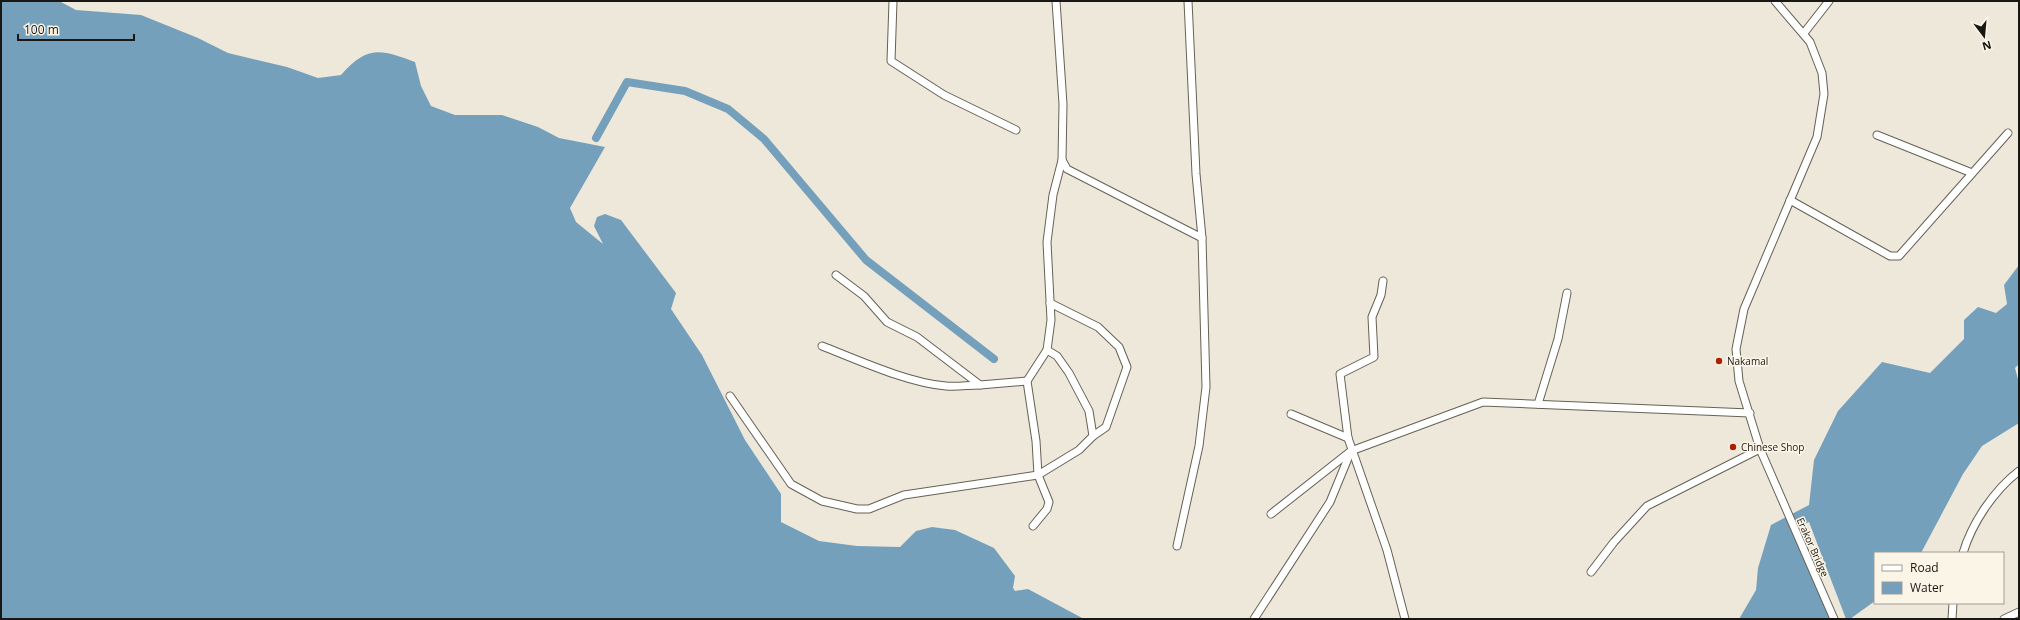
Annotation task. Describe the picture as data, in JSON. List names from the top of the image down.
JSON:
{
  "streets": {
    "street": ["Erakor Bridge"]
  },
  "places": ["Nakamal", "Chinese Shop"],
  "legend": ["Road", "Water"],
  "scale_bar": "100 m",
  "north": "bottom"
}
